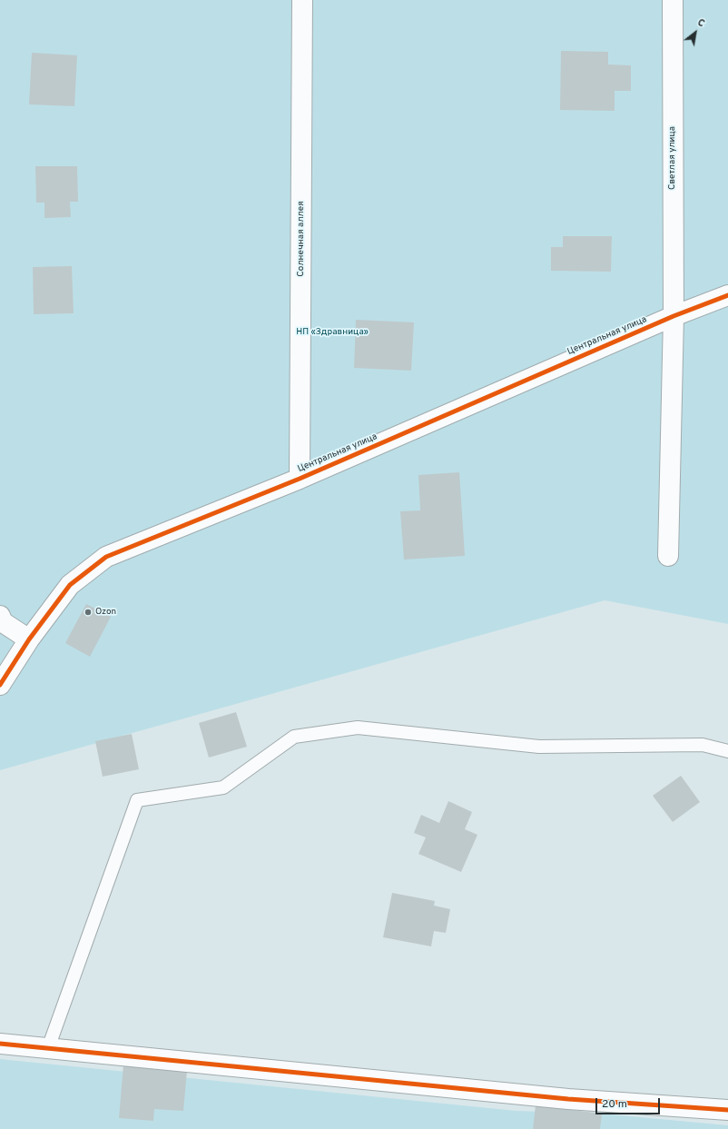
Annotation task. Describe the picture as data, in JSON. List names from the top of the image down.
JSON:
{
  "streets": {
    "street": ["Светлая улица", "Солнечная аллея", "Центральная улица"]
  },
  "crossings": [
    ["Светлая улица", "Центральная улица"],
    ["Солнечная аллея", "Центральная улица"]
  ],
  "parks": ["НП «Здравница»"],
  "places": ["Ozon"],
  "scale_bar": "20 m",
  "north": "top right"
}
